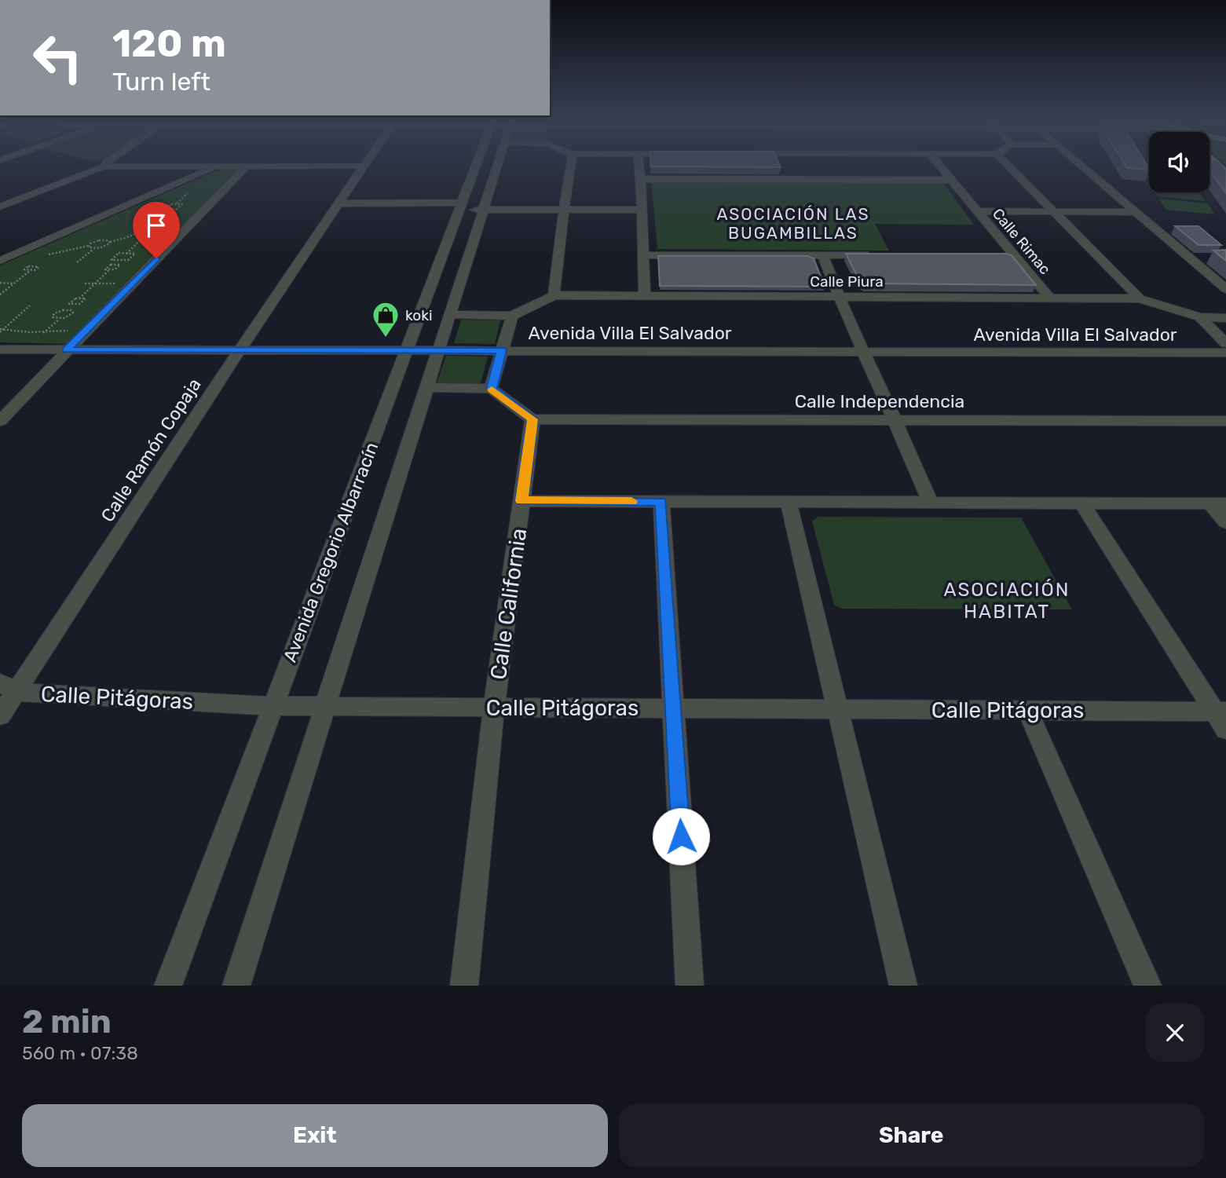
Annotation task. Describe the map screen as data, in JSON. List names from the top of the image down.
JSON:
{
  "streets": {
    "street": [
      "Calle Rimac",
      "Calle Piura",
      "Avenida Villa El Salvador",
      "Calle Independencia",
      "Calle Ramón Copaja",
      "Avenida Gregorio Albarracín",
      "Calle California",
      "Calle Pitágoras"
    ]
  },
  "crossings": [
    ["Calle Rimac", "Calle Piura"],
    ["Avenida Villa El Salvador", "Calle Ramón Copaja"],
    ["Avenida Villa El Salvador", "Avenida Gregorio Albarracín"],
    ["Calle Independencia", "Calle California"],
    ["Calle Ramón Copaja", "Calle Pitágoras"],
    ["Avenida Gregorio Albarracín", "Calle Pitágoras"],
    ["Calle California", "Calle Pitágoras"]
  ],
  "districts": ["ASOCIACIÓN LAS BUGAMBILLAS", "ASOCIACIÓN HABITAT"],
  "places": {
    "shop": ["koki"]
  },
  "page": {
    "turn": ["120 m", "Turn left"],
    "heading": ["2 min", "560 m · 07:38"],
    "buttons": ["Exit", "Share"]
  }
}
